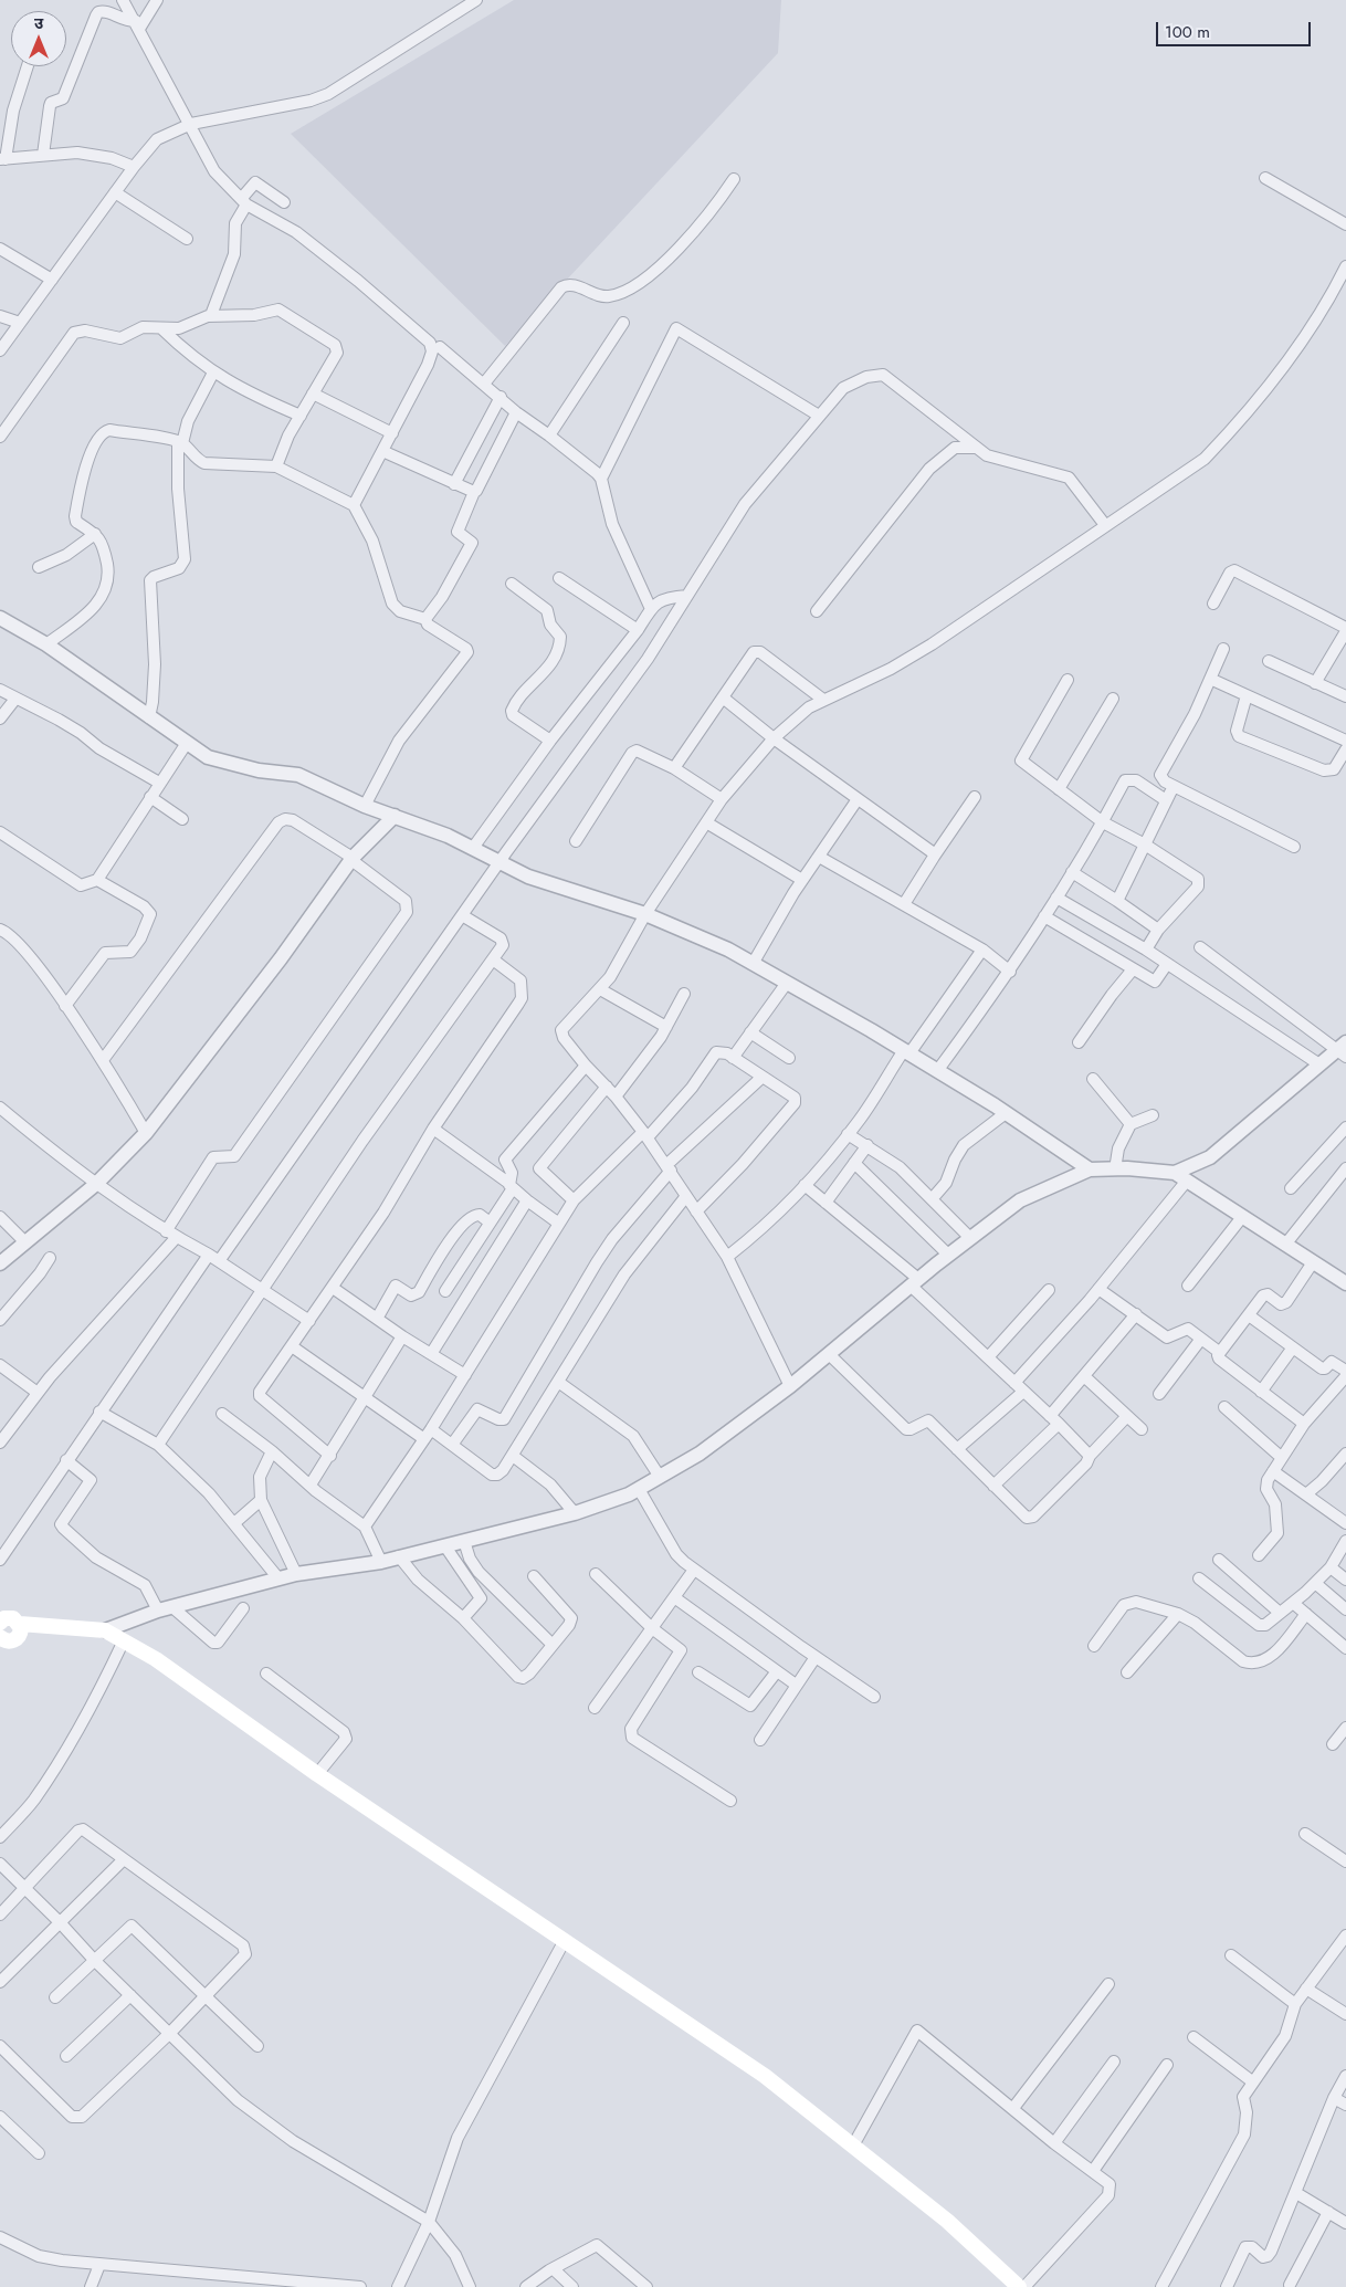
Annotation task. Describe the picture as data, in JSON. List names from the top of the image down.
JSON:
{
  "scale_bar": "100 m",
  "north": "top"
}
